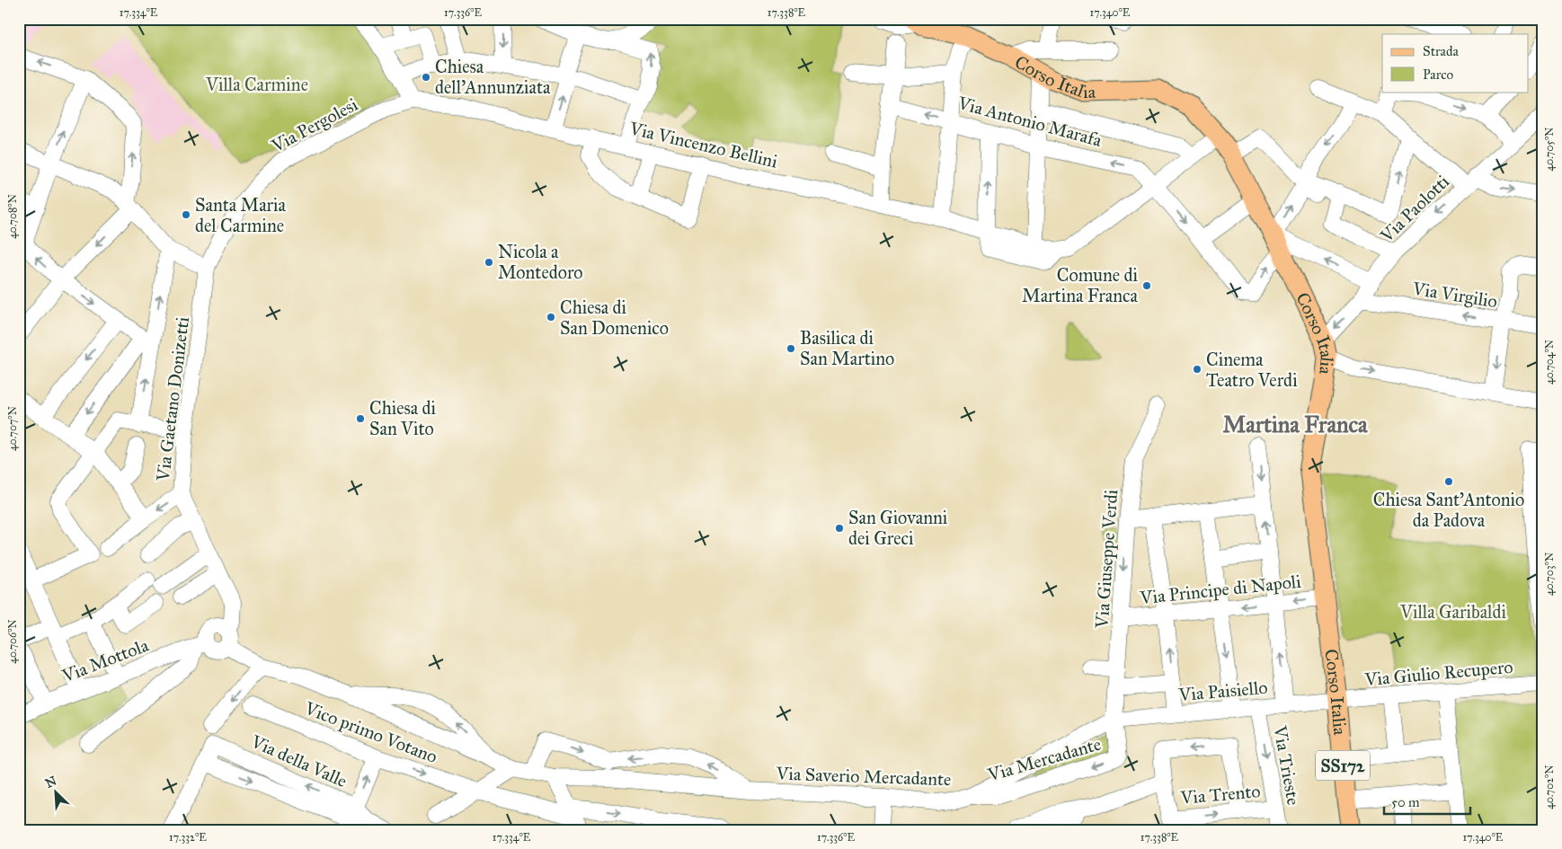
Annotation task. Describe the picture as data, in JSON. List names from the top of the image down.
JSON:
{
  "streets": {
    "main road": ["Corso Italia", "SS172"],
    "street": [
      "Via Antonio Marafa",
      "Via Pergolesi",
      "Via Vincenzo Bellini",
      "Via Paolotti",
      "Via Virgilio",
      "Via Gaetano Donizetti",
      "Via Giuseppe Verdi",
      "Via Principe di Napoli",
      "Via Mottola",
      "Via Giulio Recupero",
      "Via Paisiello",
      "Vico primo Votano",
      "Via Mercadante",
      "Via della Valle",
      "Via Trieste",
      "Via Saverio Mercadante",
      "Via Trento"
    ]
  },
  "crossings": [
    ["Corso Italia", "Via Antonio Marafa"],
    ["Corso Italia", "Via Paolotti"],
    ["Corso Italia", "Via Principe di Napoli"],
    ["Corso Italia", "Via Giulio Recupero"],
    ["Corso Italia", "Via Paisiello"],
    ["Via Pergolesi", "Via Vincenzo Bellini"],
    ["Via Pergolesi", "Via Gaetano Donizetti"],
    ["Via Paolotti", "Via Virgilio"],
    ["Via Gaetano Donizetti", "Via Saverio Mercadante"],
    ["Via Giuseppe Verdi", "Via Principe di Napoli"],
    ["Via Giuseppe Verdi", "Via Paisiello"],
    ["Via Giuseppe Verdi", "Via Mercadante"],
    ["Via Giuseppe Verdi", "Via Saverio Mercadante"],
    ["Via Giulio Recupero", "Via Paisiello"],
    ["Via Paisiello", "Via Mercadante"],
    ["Via Paisiello", "Via Trieste"],
    ["Via Paisiello", "Via Saverio Mercadante"],
    ["Via Mercadante", "Via Saverio Mercadante"],
    ["Via Trieste", "Via Trento"]
  ],
  "districts": ["Martina Franca"],
  "parks": ["Villa Carmine", "Villa Garibaldi"],
  "places": [
    "Chiesa dell'Annunziata",
    "Santa Maria del Carmine",
    "Nicola a Montedoro",
    "Comune di Martina Franca",
    "Chiesa di San Domenico",
    "Basilica di San Martino",
    "Cinema Teatro Verdi",
    "Chiesa di San Vito",
    "Chiesa Sant'Antonio da Padova",
    "San Giovanni dei Greci"
  ],
  "legend": ["Strada", "Parco"],
  "scale_bar": "50 m",
  "north": "top left",
  "coordinates": [
    "17.334°E",
    "17.336°E",
    "17.338°E",
    "17.340°E",
    "40.705°N",
    "40.708°N",
    "40.704°N",
    "40.707°N",
    "40.703°N",
    "40.706°N",
    "40.702°N",
    "17.332°E"
  ]
}
